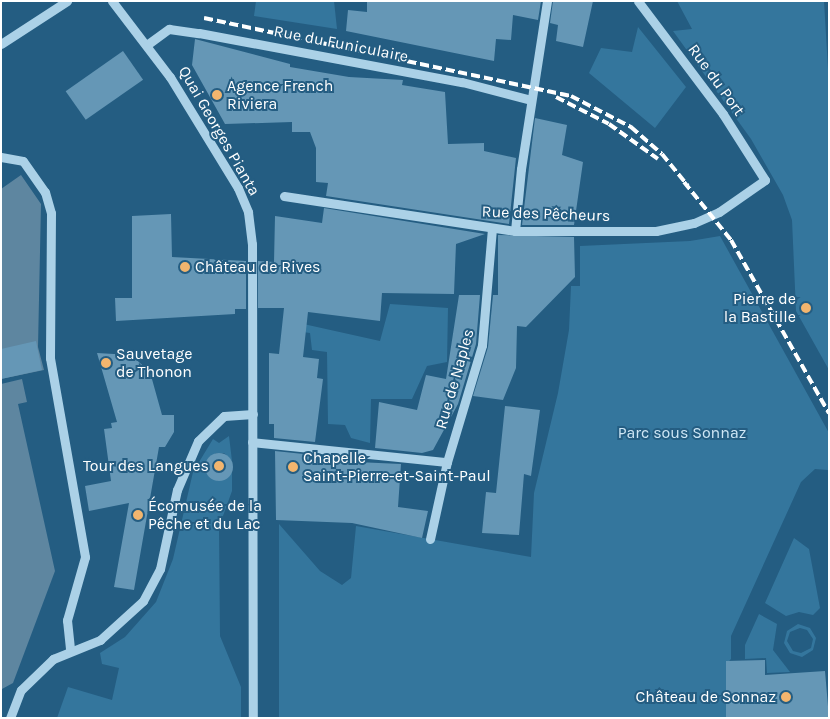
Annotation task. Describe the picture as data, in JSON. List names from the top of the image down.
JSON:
{
  "streets": {
    "street": [
      "Rue du Funiculaire",
      "Rue du Port",
      "Quai Georges Pianta",
      "Rue des Pêcheurs",
      "Rue de Naples"
    ]
  },
  "crossings": [
    ["Rue du Funiculaire", "Quai Georges Pianta"],
    ["Rue du Port", "Rue des Pêcheurs"],
    ["Rue des Pêcheurs", "Rue de Naples"]
  ],
  "parks": ["Parc sous Sonnaz"],
  "places": [
    "Agence French Riviera",
    "Château de Rives",
    "Pierre de la Bastille",
    "Sauvetage de Thonon",
    "Tour des Langues",
    "Chapelle Saint-Pierre-et-Saint-Paul",
    "Écomusée de la Pêche et du Lac",
    "Château de Sonnaz"
  ]
}
